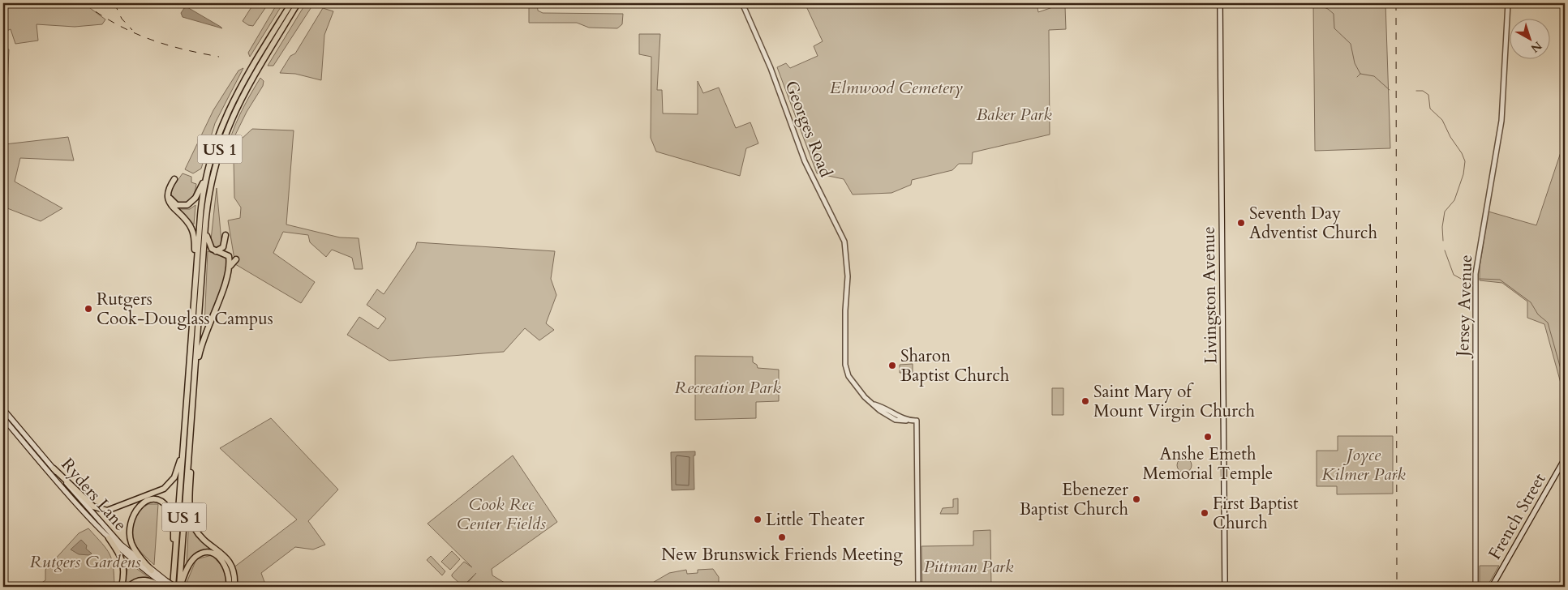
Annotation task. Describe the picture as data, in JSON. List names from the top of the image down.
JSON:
{
  "streets": {
    "highway": ["US 1"],
    "main road": ["Livingston Avenue", "Ryders Lane", "French Street"],
    "street": ["Georges Road", "Jersey Avenue"]
  },
  "crossings": [
    ["US 1", "Ryders Lane"]
  ],
  "parks": [
    "Elmwood Cemetery",
    "Baker Park",
    "Recreation Park",
    "Joyce Kilmer Park",
    "Cook Rec Center Fields",
    "Rutgers Gardens",
    "Pittman Park"
  ],
  "places": [
    "Seventh Day Adventist Church",
    "Rutgers Cook-Douglass Campus",
    "Sharon Baptist Church",
    "Saint Mary of Mount Virgin Church",
    "Anshe Emeth Memorial Temple",
    "Ebenezer Baptist Church",
    "First Baptist Church",
    "Little Theater",
    "New Brunswick Friends Meeting"
  ],
  "north": "bottom right"
}
